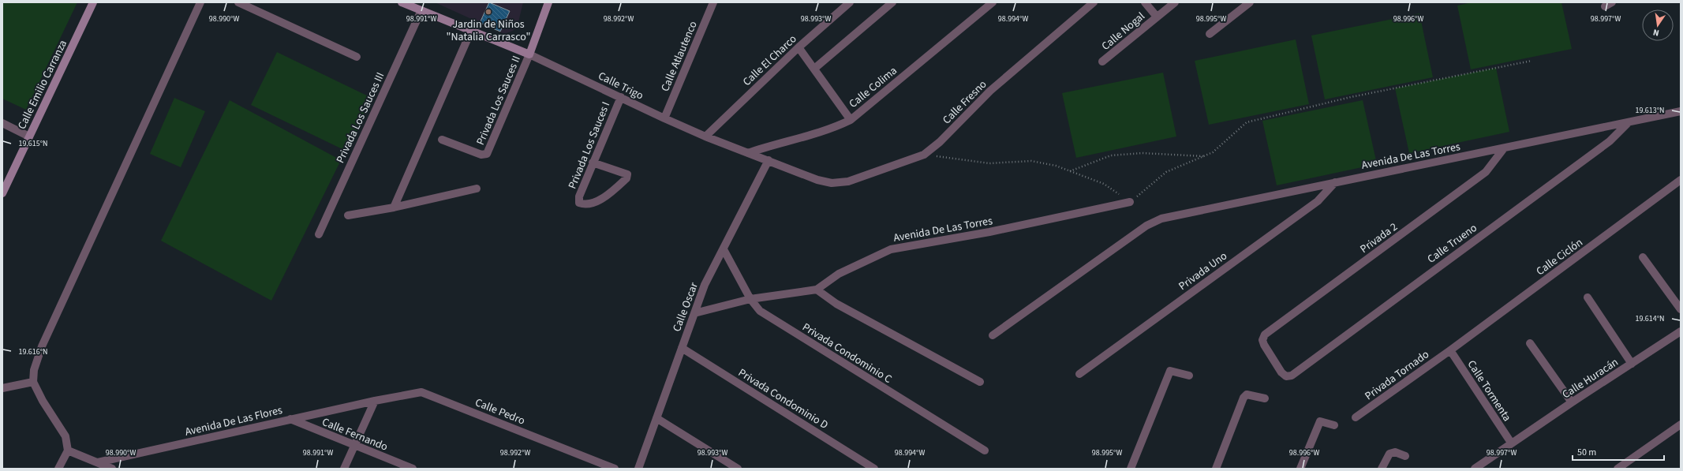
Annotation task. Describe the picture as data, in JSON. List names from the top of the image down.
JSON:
{
  "streets": {
    "street": [
      "Calle Nogal",
      "Calle Atlautenco",
      "Calle El Charco",
      "Calle Emilio Carranza",
      "Calle Trigo",
      "Calle Colima",
      "Privada Los Sauces II",
      "Calle Fresno",
      "Privada Los Sauces III",
      "Privada Los Sauces I",
      "Avenida De Las Torres",
      "Privada 2",
      "Calle Trueno",
      "Calle Ciclón",
      "Privada Uno",
      "Calle Oscar",
      "Privada Condominio C",
      "Privada Tornado",
      "Calle Huracán",
      "Calle Tormenta",
      "Privada Condominio D",
      "Calle Pedro",
      "Avenida De Las Flores",
      "Calle Fernando"
    ]
  },
  "crossings": [
    ["Calle Atlautenco", "Calle Trigo"],
    ["Calle El Charco", "Calle Trigo"],
    ["Calle Trigo", "Calle Colima"],
    ["Calle Trigo", "Privada Los Sauces II"],
    ["Calle Trigo", "Calle Fresno"],
    ["Calle Trigo", "Privada Los Sauces III"],
    ["Calle Trigo", "Privada Los Sauces I"],
    ["Calle Trigo", "Calle Oscar"],
    ["Avenida De Las Torres", "Privada 2"],
    ["Avenida De Las Torres", "Calle Trueno"],
    ["Avenida De Las Torres", "Privada Uno"],
    ["Avenida De Las Torres", "Calle Oscar"],
    ["Avenida De Las Torres", "Privada Condominio C"],
    ["Privada 2", "Calle Trueno"],
    ["Calle Ciclón", "Privada Tornado"],
    ["Calle Ciclón", "Calle Tormenta"],
    ["Calle Oscar", "Privada Condominio C"],
    ["Calle Oscar", "Privada Condominio D"],
    ["Privada Tornado", "Calle Tormenta"],
    ["Calle Huracán", "Calle Tormenta"],
    ["Calle Pedro", "Avenida De Las Flores"],
    ["Avenida De Las Flores", "Calle Fernando"]
  ],
  "places": ["Jardin de Niños \"Natalia Carrasco\""],
  "scale_bar": "50 m",
  "north": "bottom",
  "coordinates": [
    "98.990°W",
    "98.991°W",
    "98.992°W",
    "98.993°W",
    "98.994°W",
    "98.995°W",
    "98.996°W",
    "98.997°W",
    "19.613°N",
    "19.615°N",
    "19.614°N",
    "19.616°N"
  ]
}
